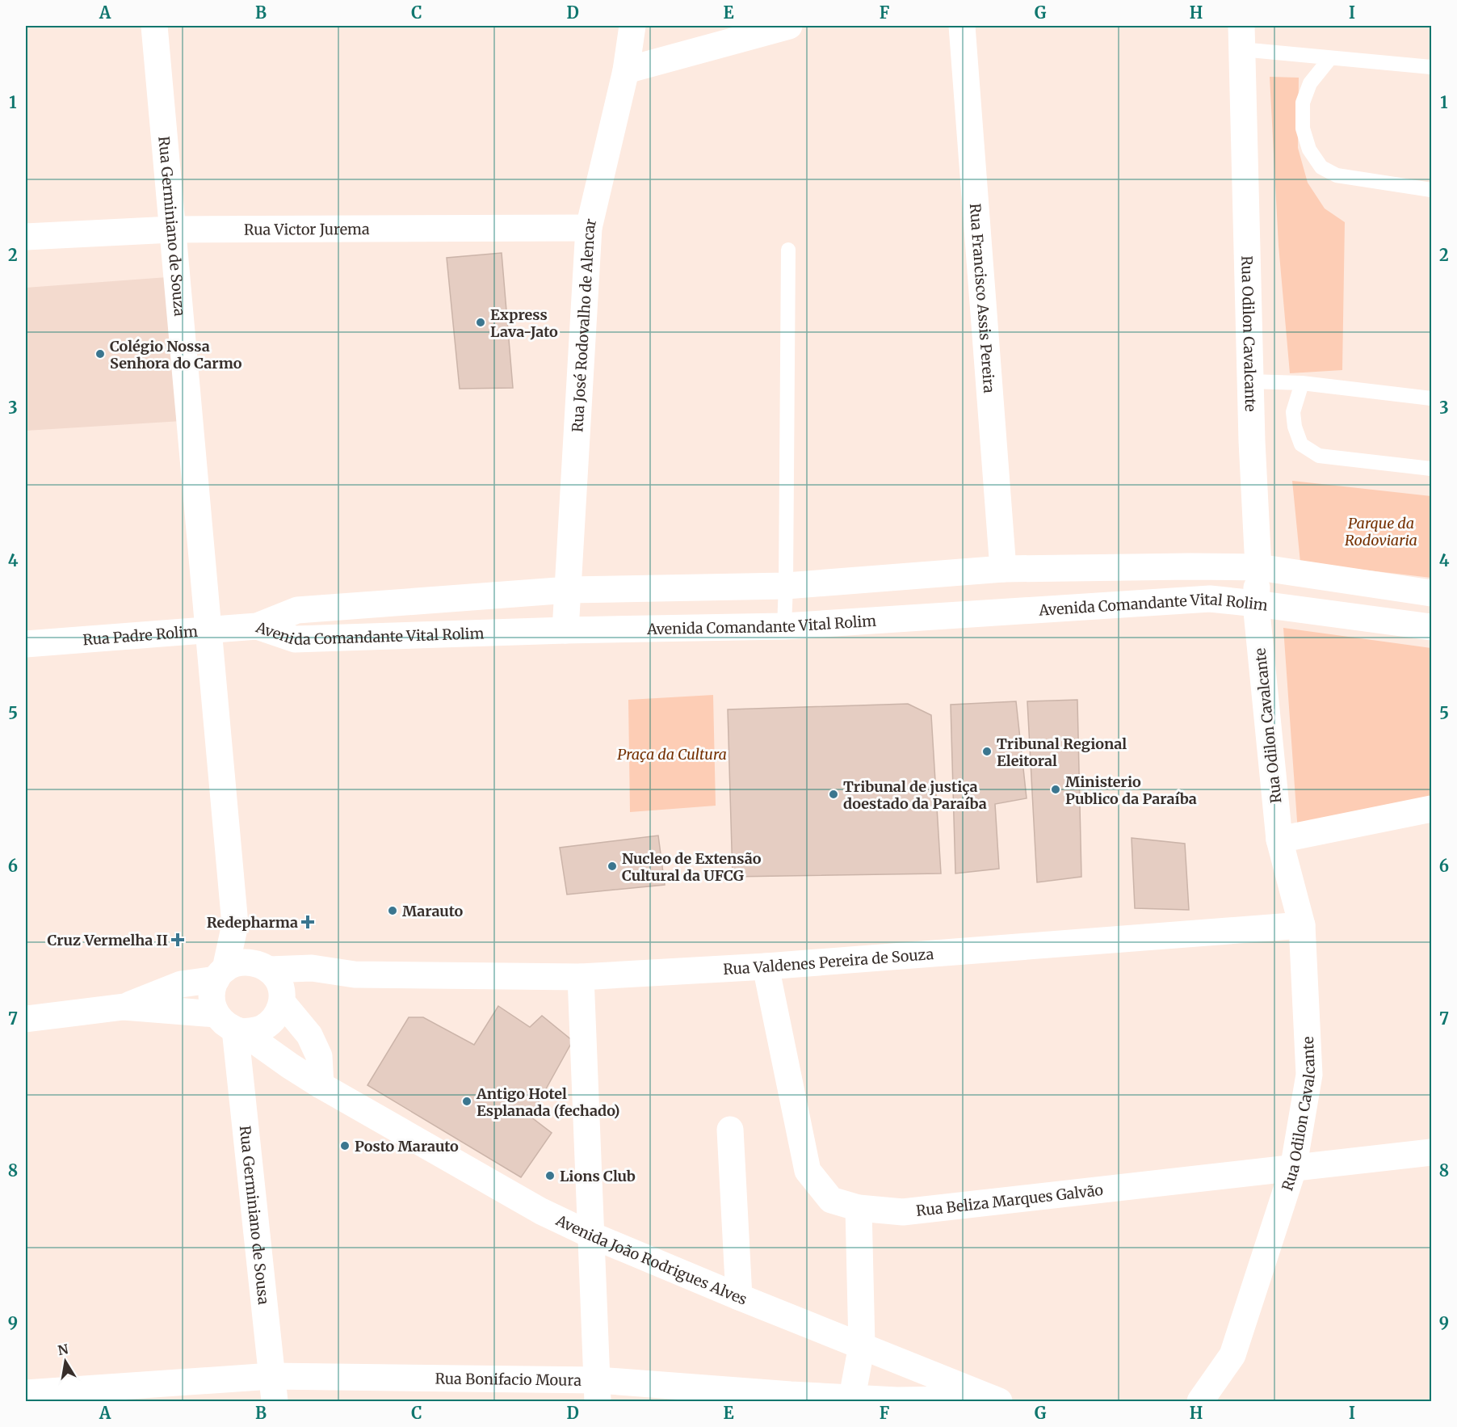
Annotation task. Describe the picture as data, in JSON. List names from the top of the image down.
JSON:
{
  "streets": {
    "street": [
      "Rua Germiniano de Souza",
      "Rua Victor Jurema",
      "Rua Francisco Assis Pereira",
      "Rua José Rodovalho de Alencar",
      "Rua Odilon Cavalcante",
      "Avenida Comandante Vital Rolim",
      "Rua Padre Rolim",
      "Rua Valdenes Pereira de Souza",
      "Rua Beliza Marques Galvão",
      "Rua Germiniano de Sousa",
      "Avenida João Rodrigues Alves",
      "Rua Bonifacio Moura"
    ]
  },
  "crossings": [
    ["Rua Germiniano de Souza", "Rua Victor Jurema"],
    ["Rua Germiniano de Souza", "Rua Padre Rolim"],
    ["Rua Victor Jurema", "Rua José Rodovalho de Alencar"],
    ["Rua Francisco Assis Pereira", "Avenida Comandante Vital Rolim"],
    ["Rua José Rodovalho de Alencar", "Avenida Comandante Vital Rolim"],
    ["Rua Odilon Cavalcante", "Avenida Comandante Vital Rolim"],
    ["Rua Odilon Cavalcante", "Rua Valdenes Pereira de Souza"],
    ["Rua Odilon Cavalcante", "Rua Beliza Marques Galvão"],
    ["Avenida Comandante Vital Rolim", "Rua Padre Rolim"],
    ["Rua Valdenes Pereira de Souza", "Rua Beliza Marques Galvão"],
    ["Rua Valdenes Pereira de Souza", "Rua Germiniano de Sousa"],
    ["Rua Valdenes Pereira de Souza", "Avenida João Rodrigues Alves"],
    ["Rua Germiniano de Sousa", "Avenida João Rodrigues Alves"],
    ["Rua Germiniano de Sousa", "Rua Bonifacio Moura"],
    ["Avenida João Rodrigues Alves", "Rua Bonifacio Moura"]
  ],
  "parks": ["Parque da Rodoviaria", "Praça da Cultura"],
  "places": {
    "other": [
      "Express Lava-Jato",
      "Colégio Nossa Senhora do Carmo",
      "Tribunal Regional Eleitoral",
      "Ministerio Publico da Paraíba",
      "Tribunal de justiça doestado da Paraíba",
      "Nucleo de Extensão Cultural da UFCG",
      "Marauto",
      "Antigo Hotel Esplanada (fechado)",
      "Posto Marauto",
      "Lions Club"
    ],
    "health": ["Redepharma", "Cruz Vermelha II"]
  },
  "north": "top",
  "grid": {
    "columns": [
      "A",
      "B",
      "C",
      "D",
      "E",
      "F",
      "G",
      "H",
      "I"
    ],
    "rows": [
      "1",
      "2",
      "3",
      "4",
      "5",
      "6",
      "7",
      "8",
      "9"
    ]
  }
}
